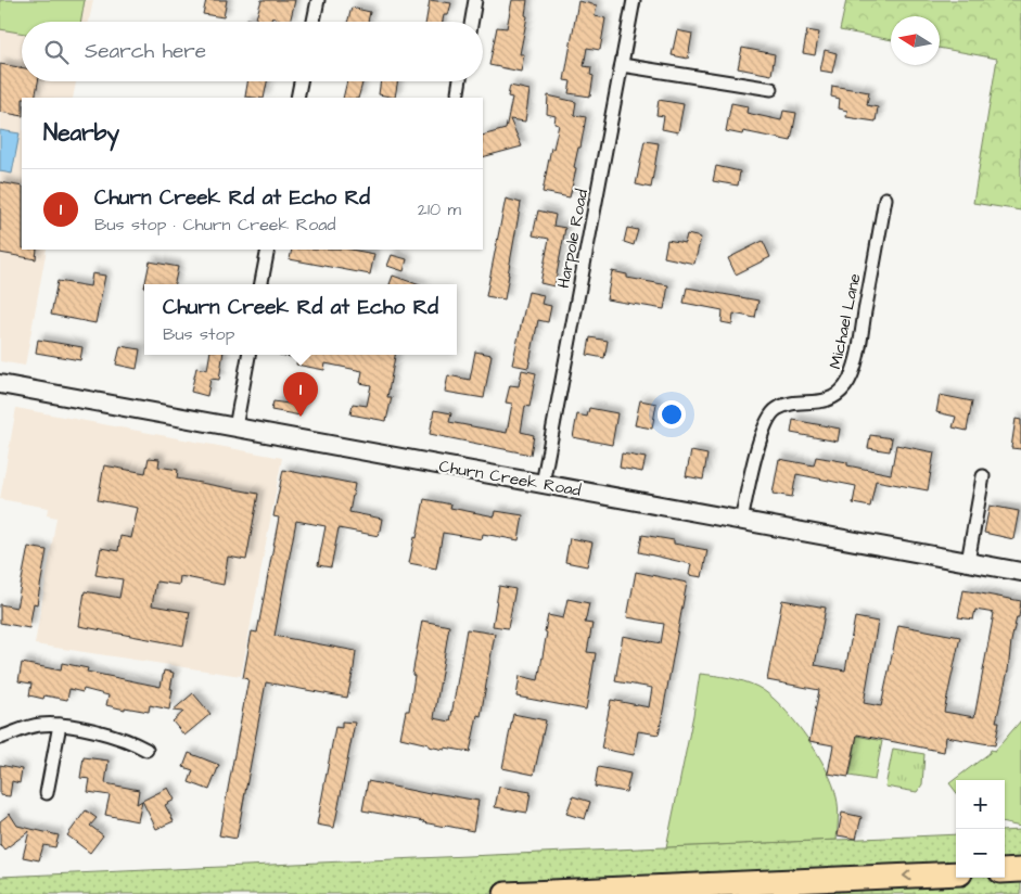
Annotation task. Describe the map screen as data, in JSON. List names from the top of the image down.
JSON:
{
  "streets": {
    "main road": ["Churn Creek Road"],
    "street": ["Harpole Road", "Michael Lane"]
  },
  "crossings": [
    ["Harpole Road", "Churn Creek Road"],
    ["Michael Lane", "Churn Creek Road"]
  ],
  "north": "left",
  "page": {
    "search": "Search here",
    "heading": "Nearby",
    "list": [
      {
        "mark": "1",
        "name": "Churn Creek Rd at Echo Rd",
        "note": "Bus stop · Churn Creek Road",
        "value": "210 m"
      }
    ],
    "popup": ["Churn Creek Rd at Echo Rd", "Bus stop"],
    "pins": "1",
    "map_buttons": ["+", "−"]
  }
}
